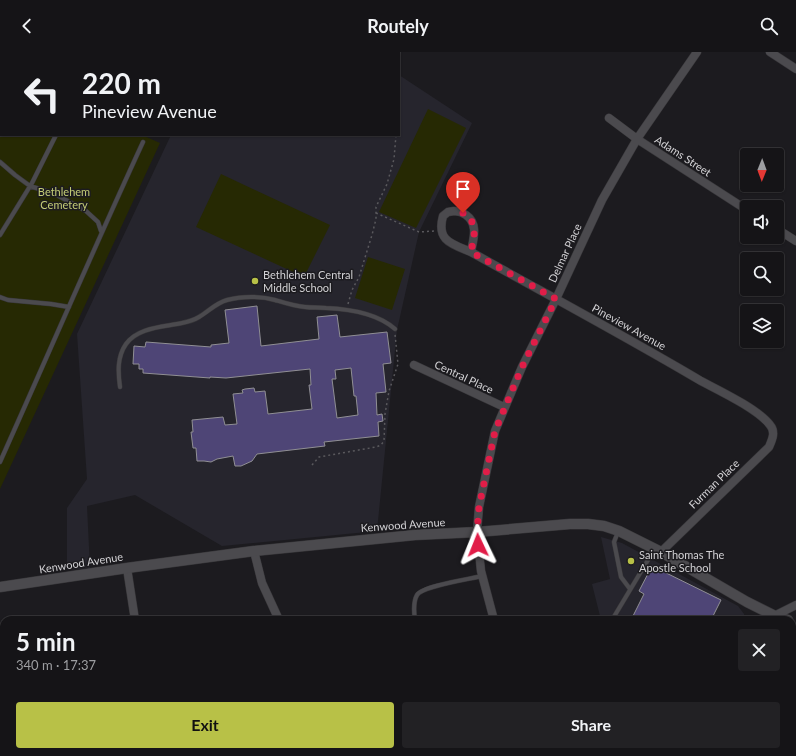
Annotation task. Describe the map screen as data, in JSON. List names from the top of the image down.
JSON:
{
  "streets": {
    "street": [
      "Adams Street",
      "Delmar Place",
      "Pineview Avenue",
      "Central Place",
      "Furman Place",
      "Kenwood Avenue"
    ]
  },
  "crossings": [
    ["Adams Street", "Delmar Place"],
    ["Delmar Place", "Pineview Avenue"],
    ["Delmar Place", "Central Place"],
    ["Delmar Place", "Kenwood Avenue"],
    ["Pineview Avenue", "Furman Place"],
    ["Furman Place", "Kenwood Avenue"]
  ],
  "parks": ["Bethlehem Cemetery"],
  "places": ["Bethlehem Central Middle School", "Saint Thomas The Apostle School"],
  "north": "bottom",
  "page": {
    "header": "Routely",
    "turn": ["220 m", "Pineview Avenue"],
    "heading": ["5 min", "340 m · 17:37"],
    "buttons": ["Exit", "Share"]
  }
}
